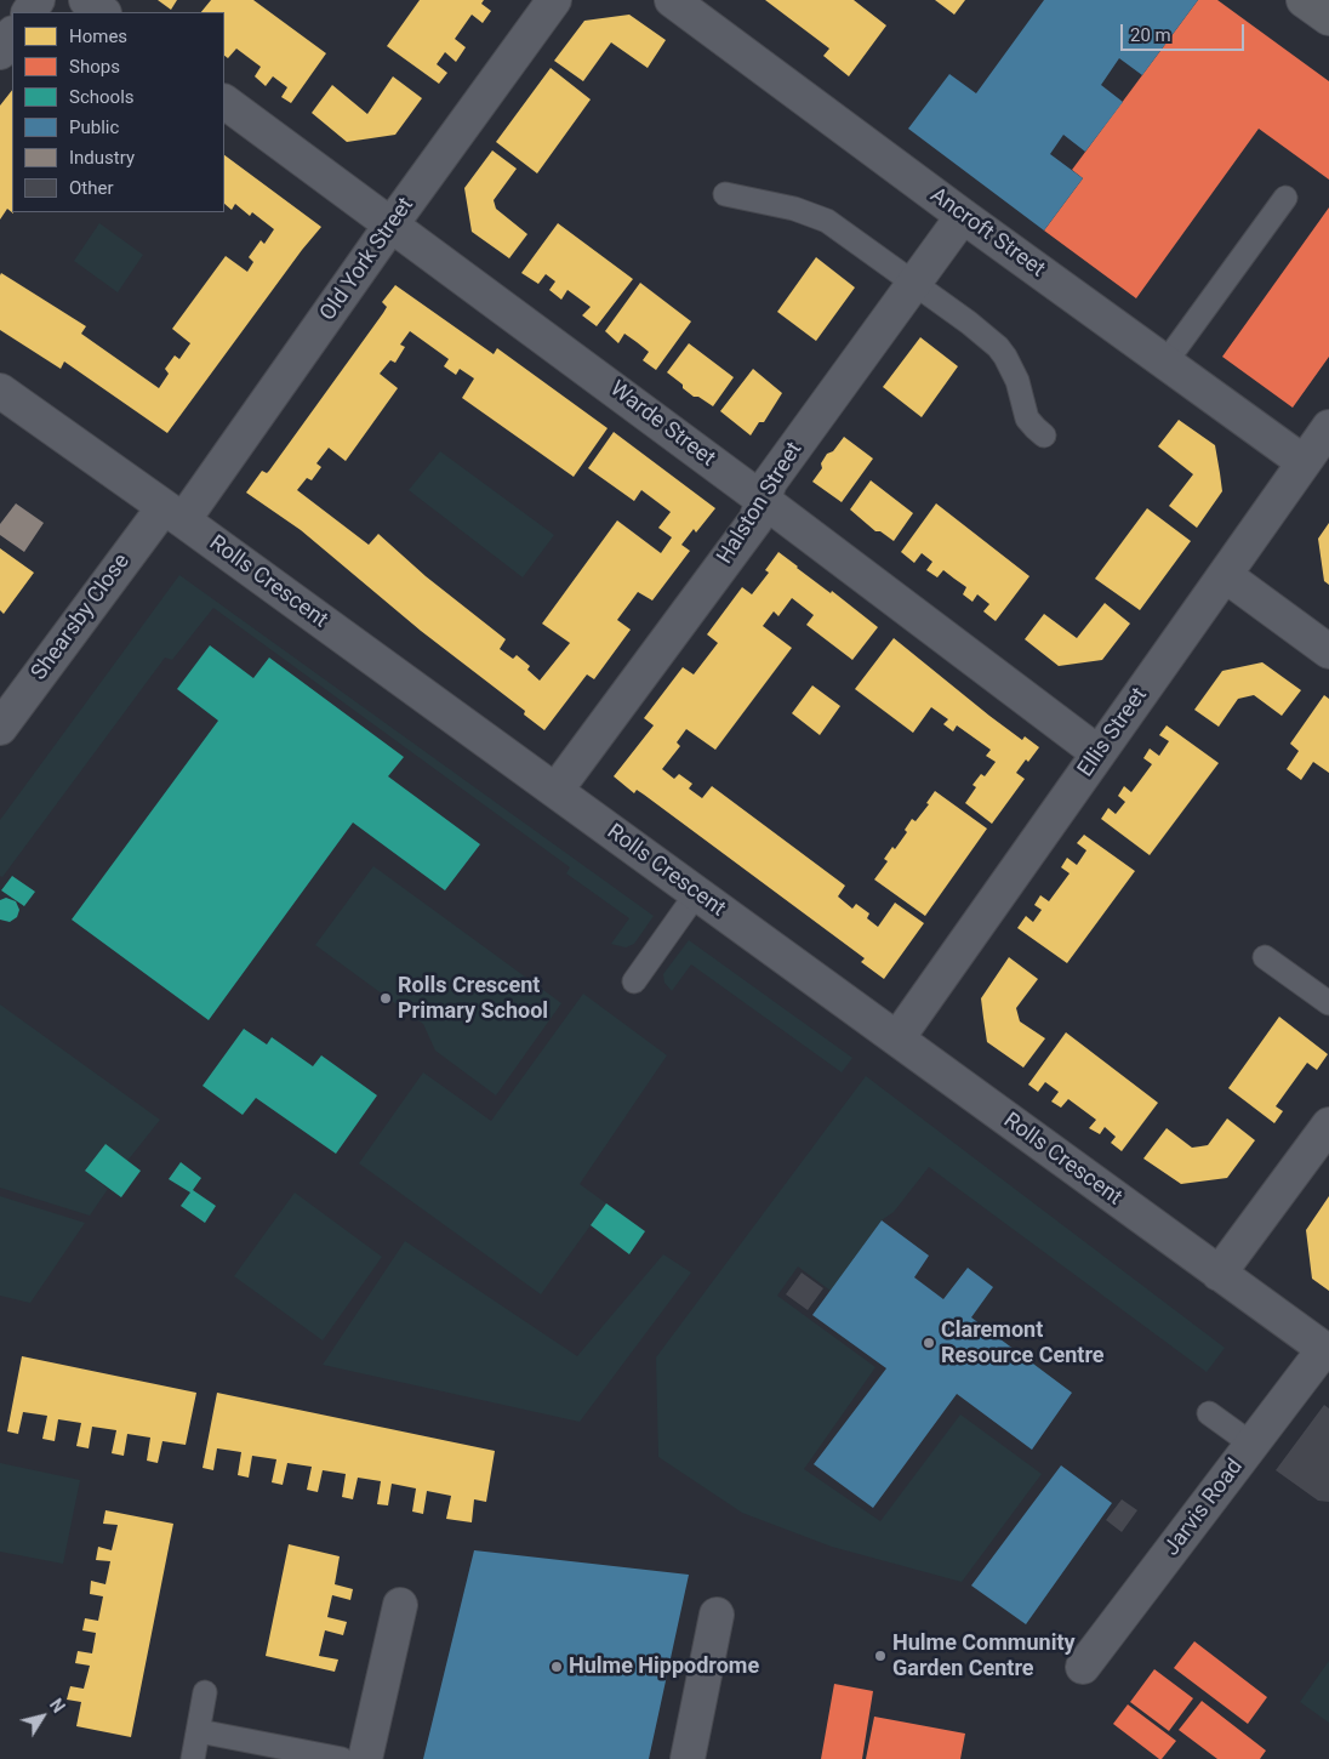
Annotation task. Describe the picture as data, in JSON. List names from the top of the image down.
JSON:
{
  "streets": {
    "street": [
      "Ancroft Street",
      "Old York Street",
      "Warde Street",
      "Halston Street",
      "Rolls Crescent",
      "Shearsby Close",
      "Ellis Street",
      "Jarvis Road"
    ]
  },
  "crossings": [
    ["Ancroft Street", "Halston Street"],
    ["Ancroft Street", "Ellis Street"],
    ["Old York Street", "Warde Street"],
    ["Old York Street", "Rolls Crescent"],
    ["Old York Street", "Shearsby Close"],
    ["Warde Street", "Halston Street"],
    ["Warde Street", "Ellis Street"],
    ["Halston Street", "Rolls Crescent"],
    ["Rolls Crescent", "Shearsby Close"],
    ["Rolls Crescent", "Ellis Street"],
    ["Rolls Crescent", "Jarvis Road"]
  ],
  "places": [
    "Rolls Crescent Primary School",
    "Claremont Resource Centre",
    "Hulme Community Garden Centre",
    "Hulme Hippodrome"
  ],
  "legend": [
    "Homes",
    "Shops",
    "Schools",
    "Public",
    "Industry",
    "Other"
  ],
  "scale_bar": "20 m",
  "north": "top right"
}
